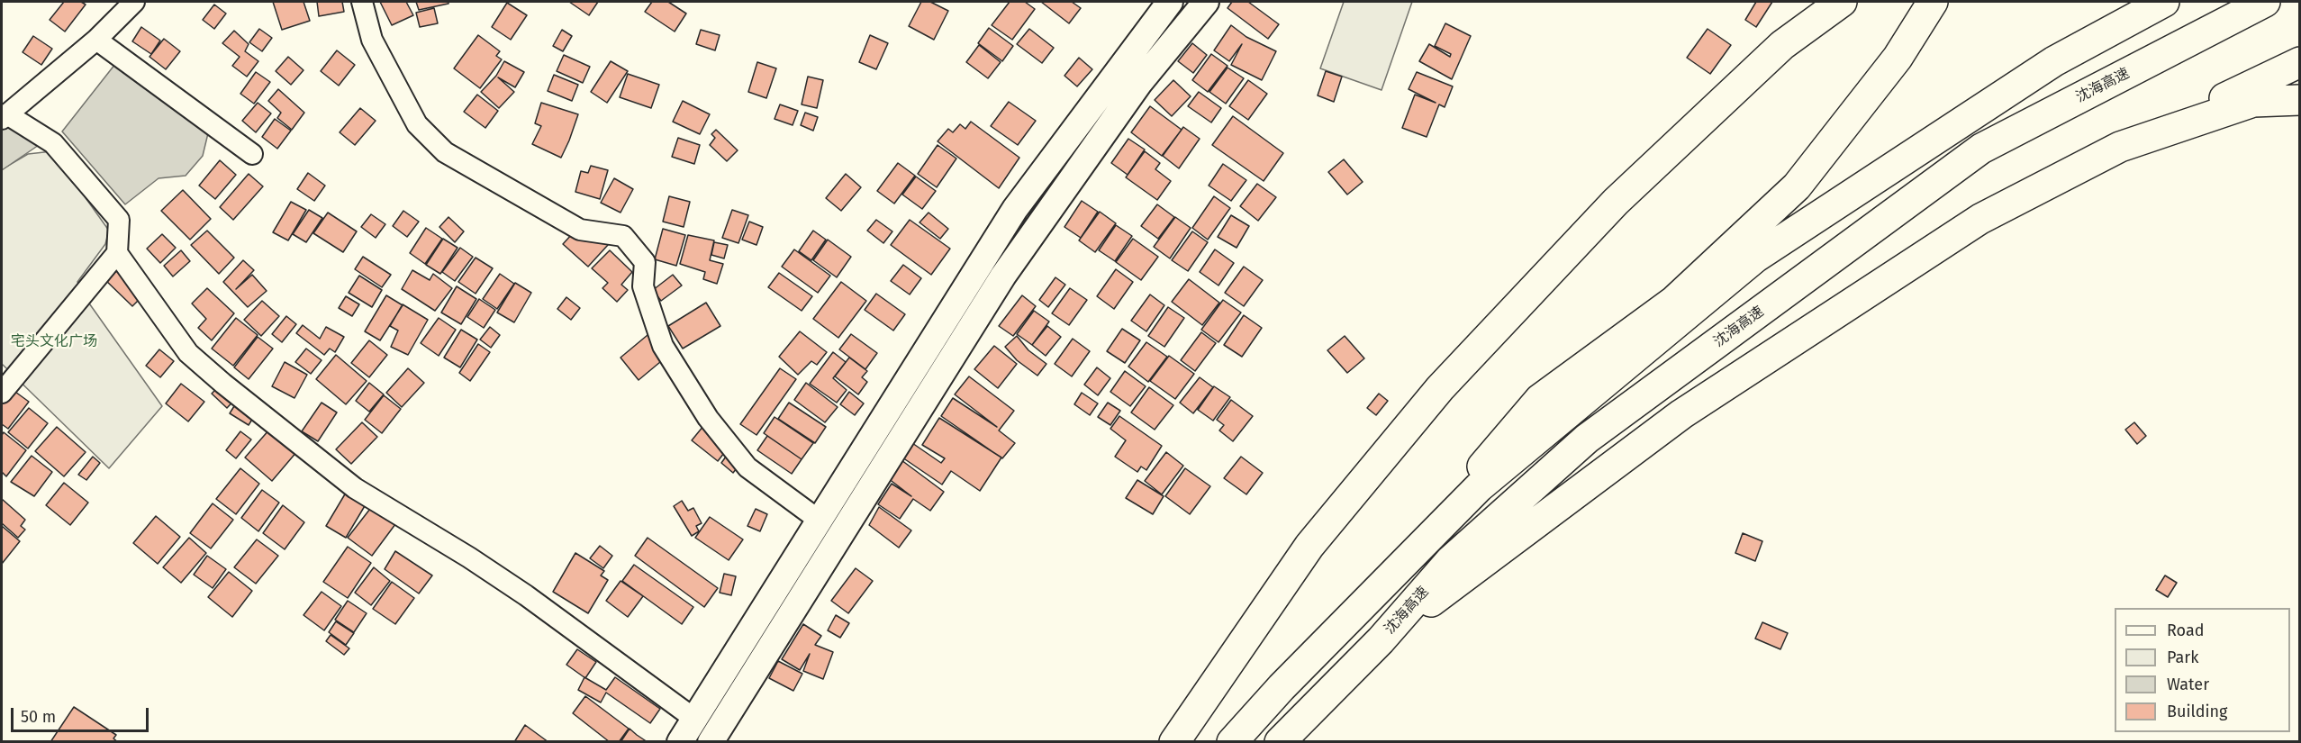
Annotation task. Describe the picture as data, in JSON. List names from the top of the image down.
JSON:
{
  "streets": {
    "highway": ["沈海高速"]
  },
  "parks": ["宅头文化广场"],
  "legend": [
    "Road",
    "Park",
    "Water",
    "Building"
  ],
  "scale_bar": "50 m"
}
